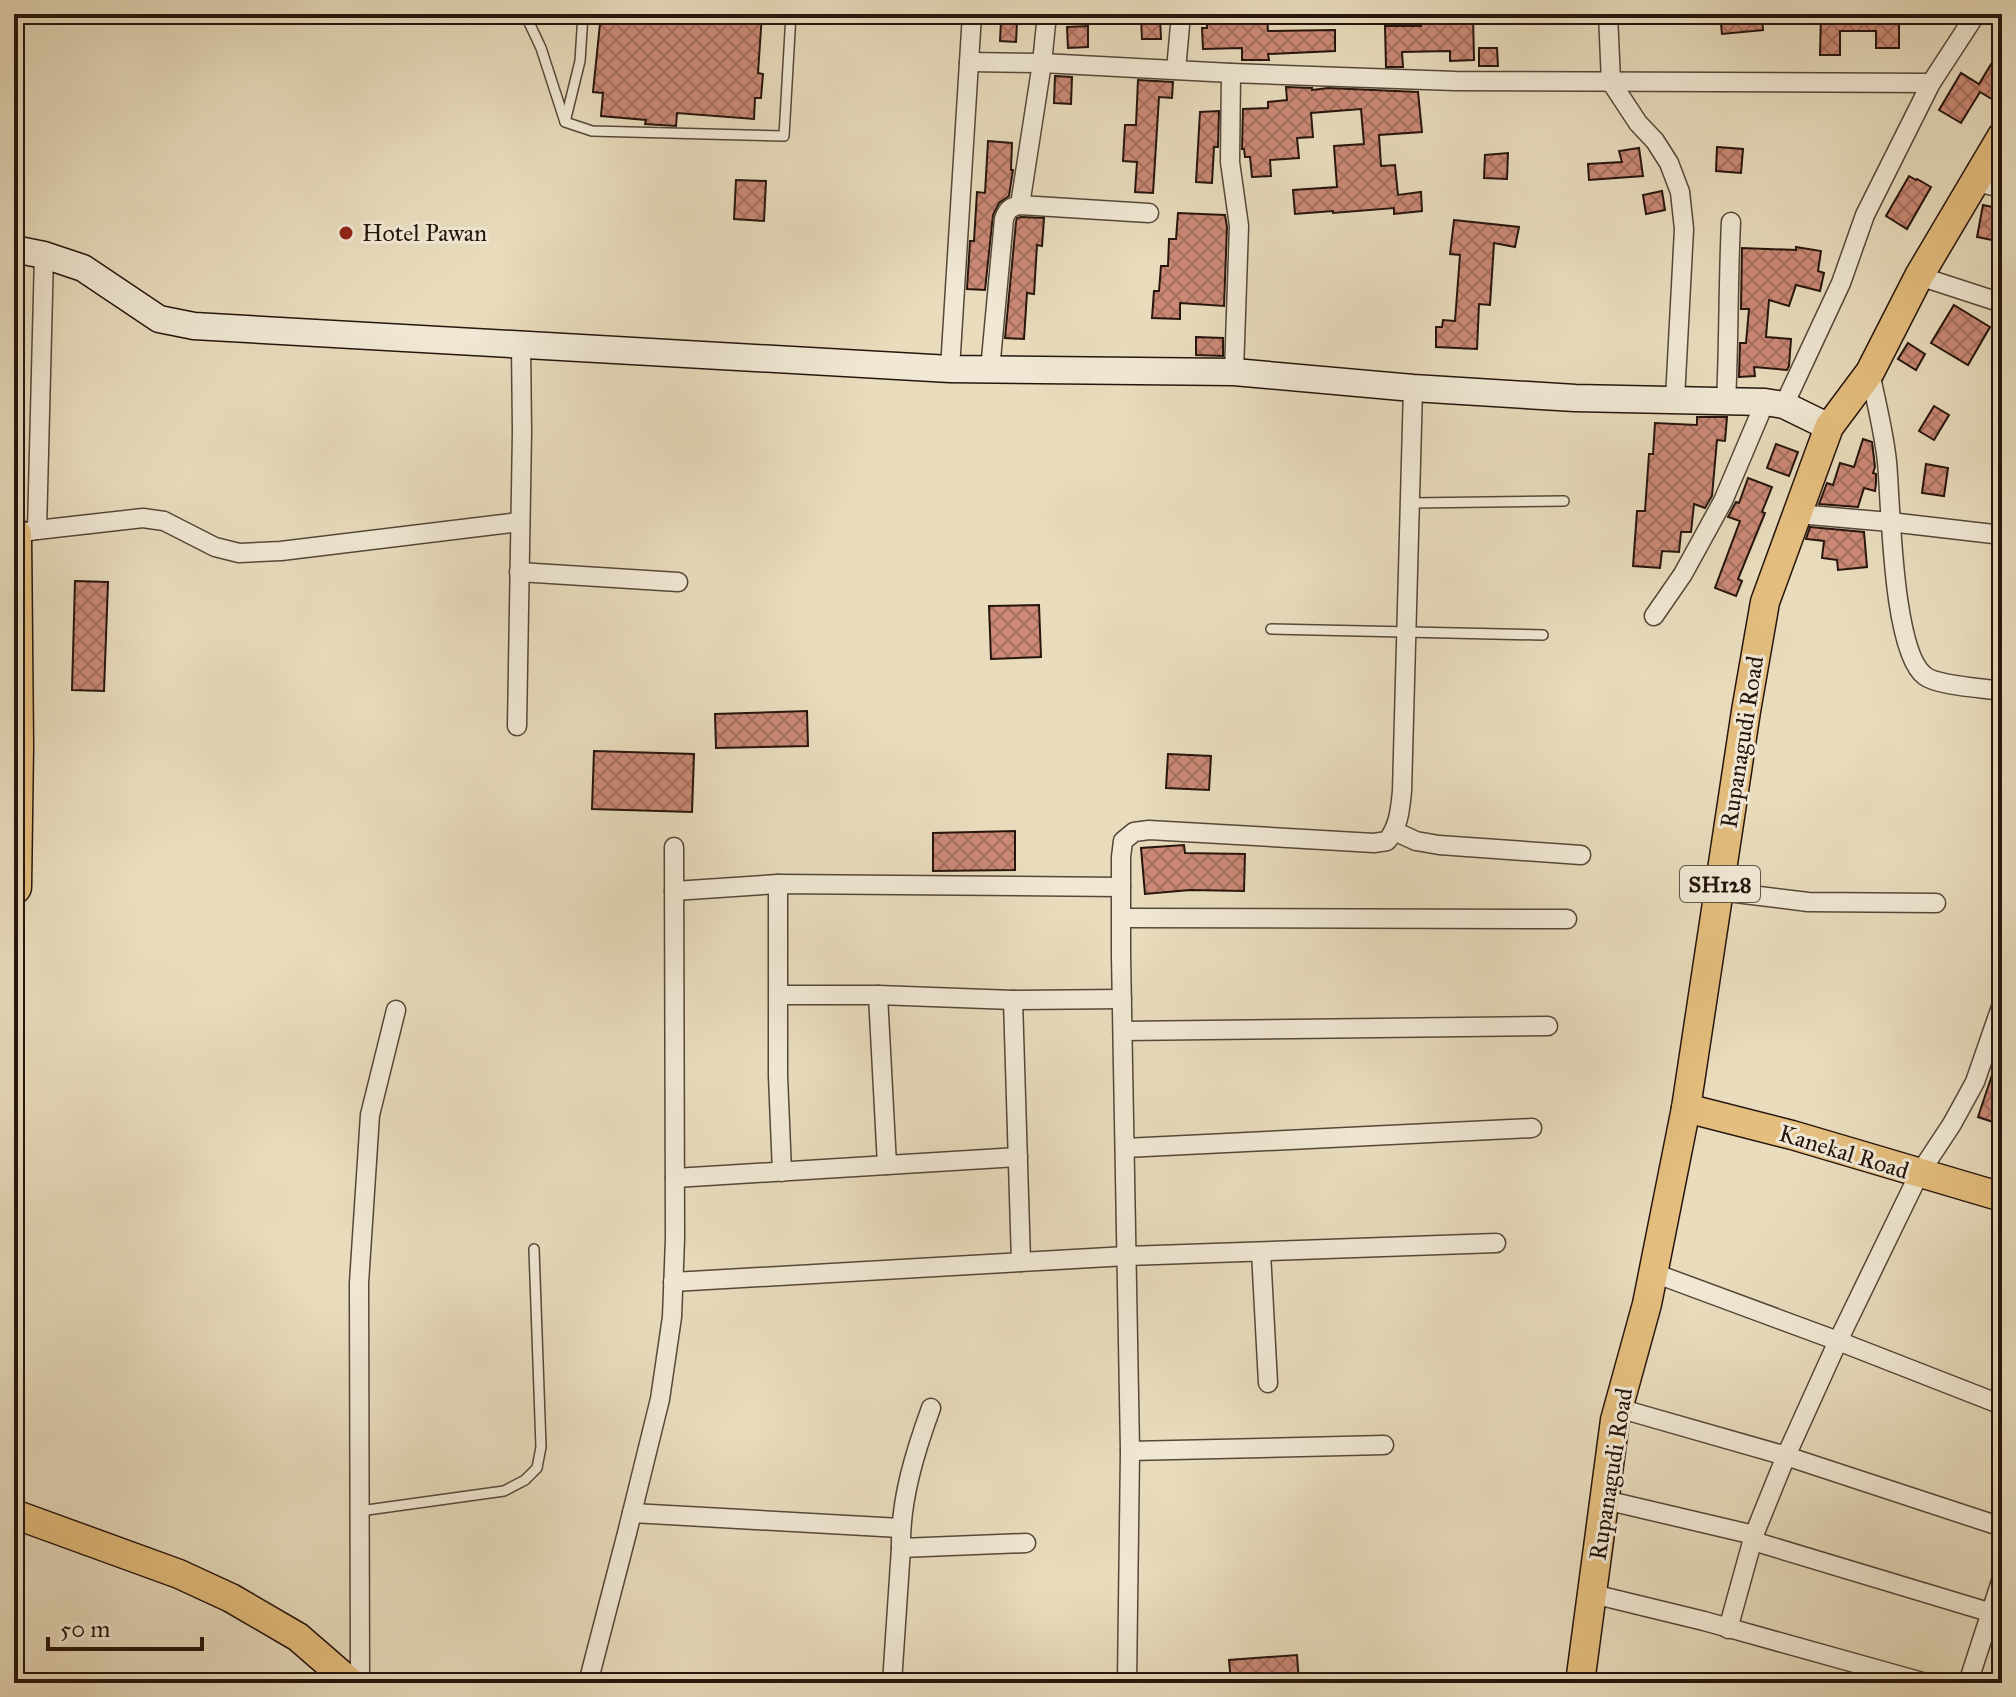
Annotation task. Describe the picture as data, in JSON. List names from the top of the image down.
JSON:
{
  "streets": {
    "main road": ["Rupanagudi Road", "SH128", "Kanekal Road"]
  },
  "crossings": [
    ["Rupanagudi Road", "Kanekal Road"]
  ],
  "places": ["Hotel Pawan"],
  "scale_bar": "50 m"
}
